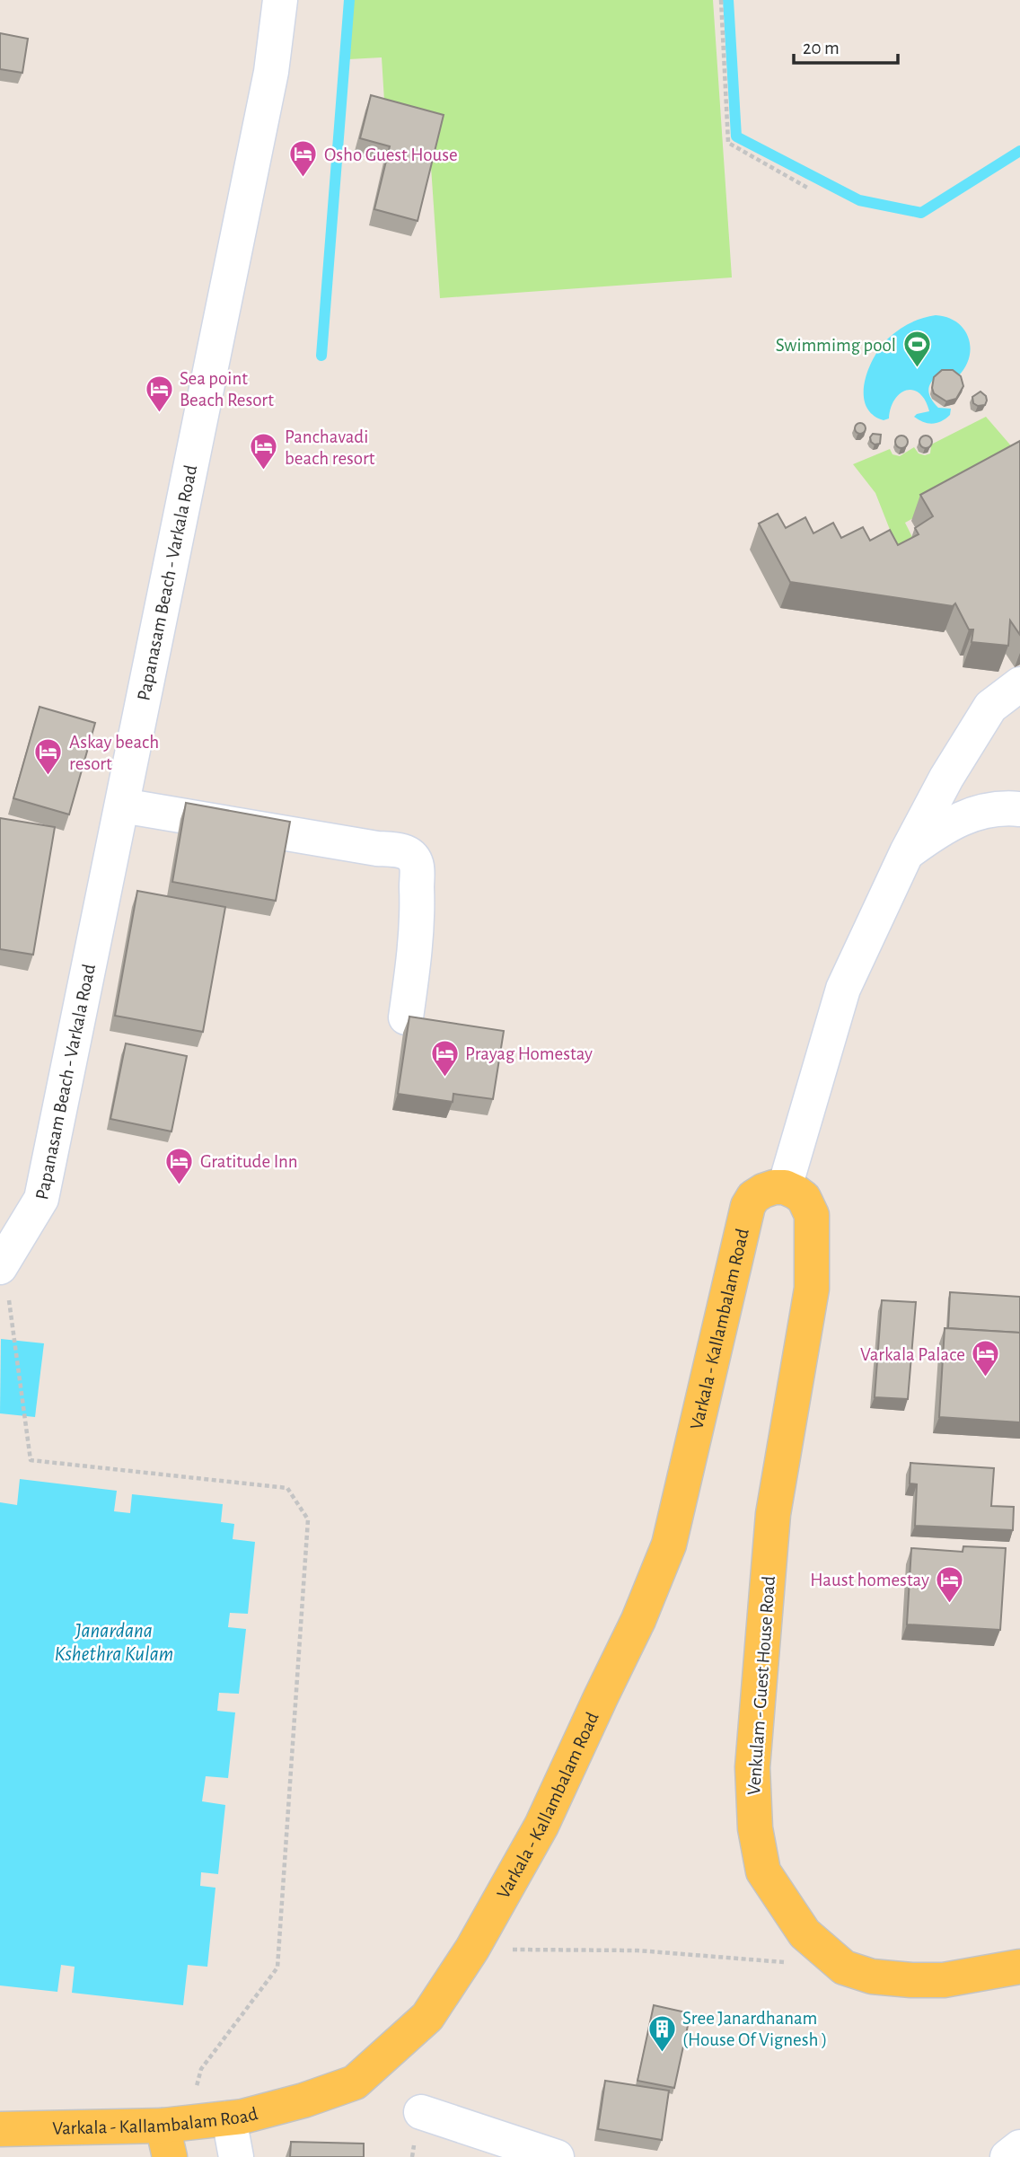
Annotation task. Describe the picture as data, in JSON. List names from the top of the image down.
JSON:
{
  "streets": {
    "main road": ["Varkala - Kallambalam Road", "Venkulam - Guest House Road"],
    "street": ["Papanasam Beach - Varkala Road"]
  },
  "crossings": [
    ["Varkala - Kallambalam Road", "Venkulam - Guest House Road"]
  ],
  "water": ["Janardana Kshethra Kulam"],
  "places": {
    "hotel": [
      "Osho Guest House",
      "Sea point Beach Resort",
      "Panchavadi beach resort",
      "Askay beach resort",
      "Prayag Homestay",
      "Gratitude Inn",
      "Varkala Palace",
      "Haust homestay"
    ],
    "sports": ["Swimmimg pool"],
    "building": ["Sree Janardhanam (House Of Vignesh )"]
  },
  "scale_bar": "20 m"
}
